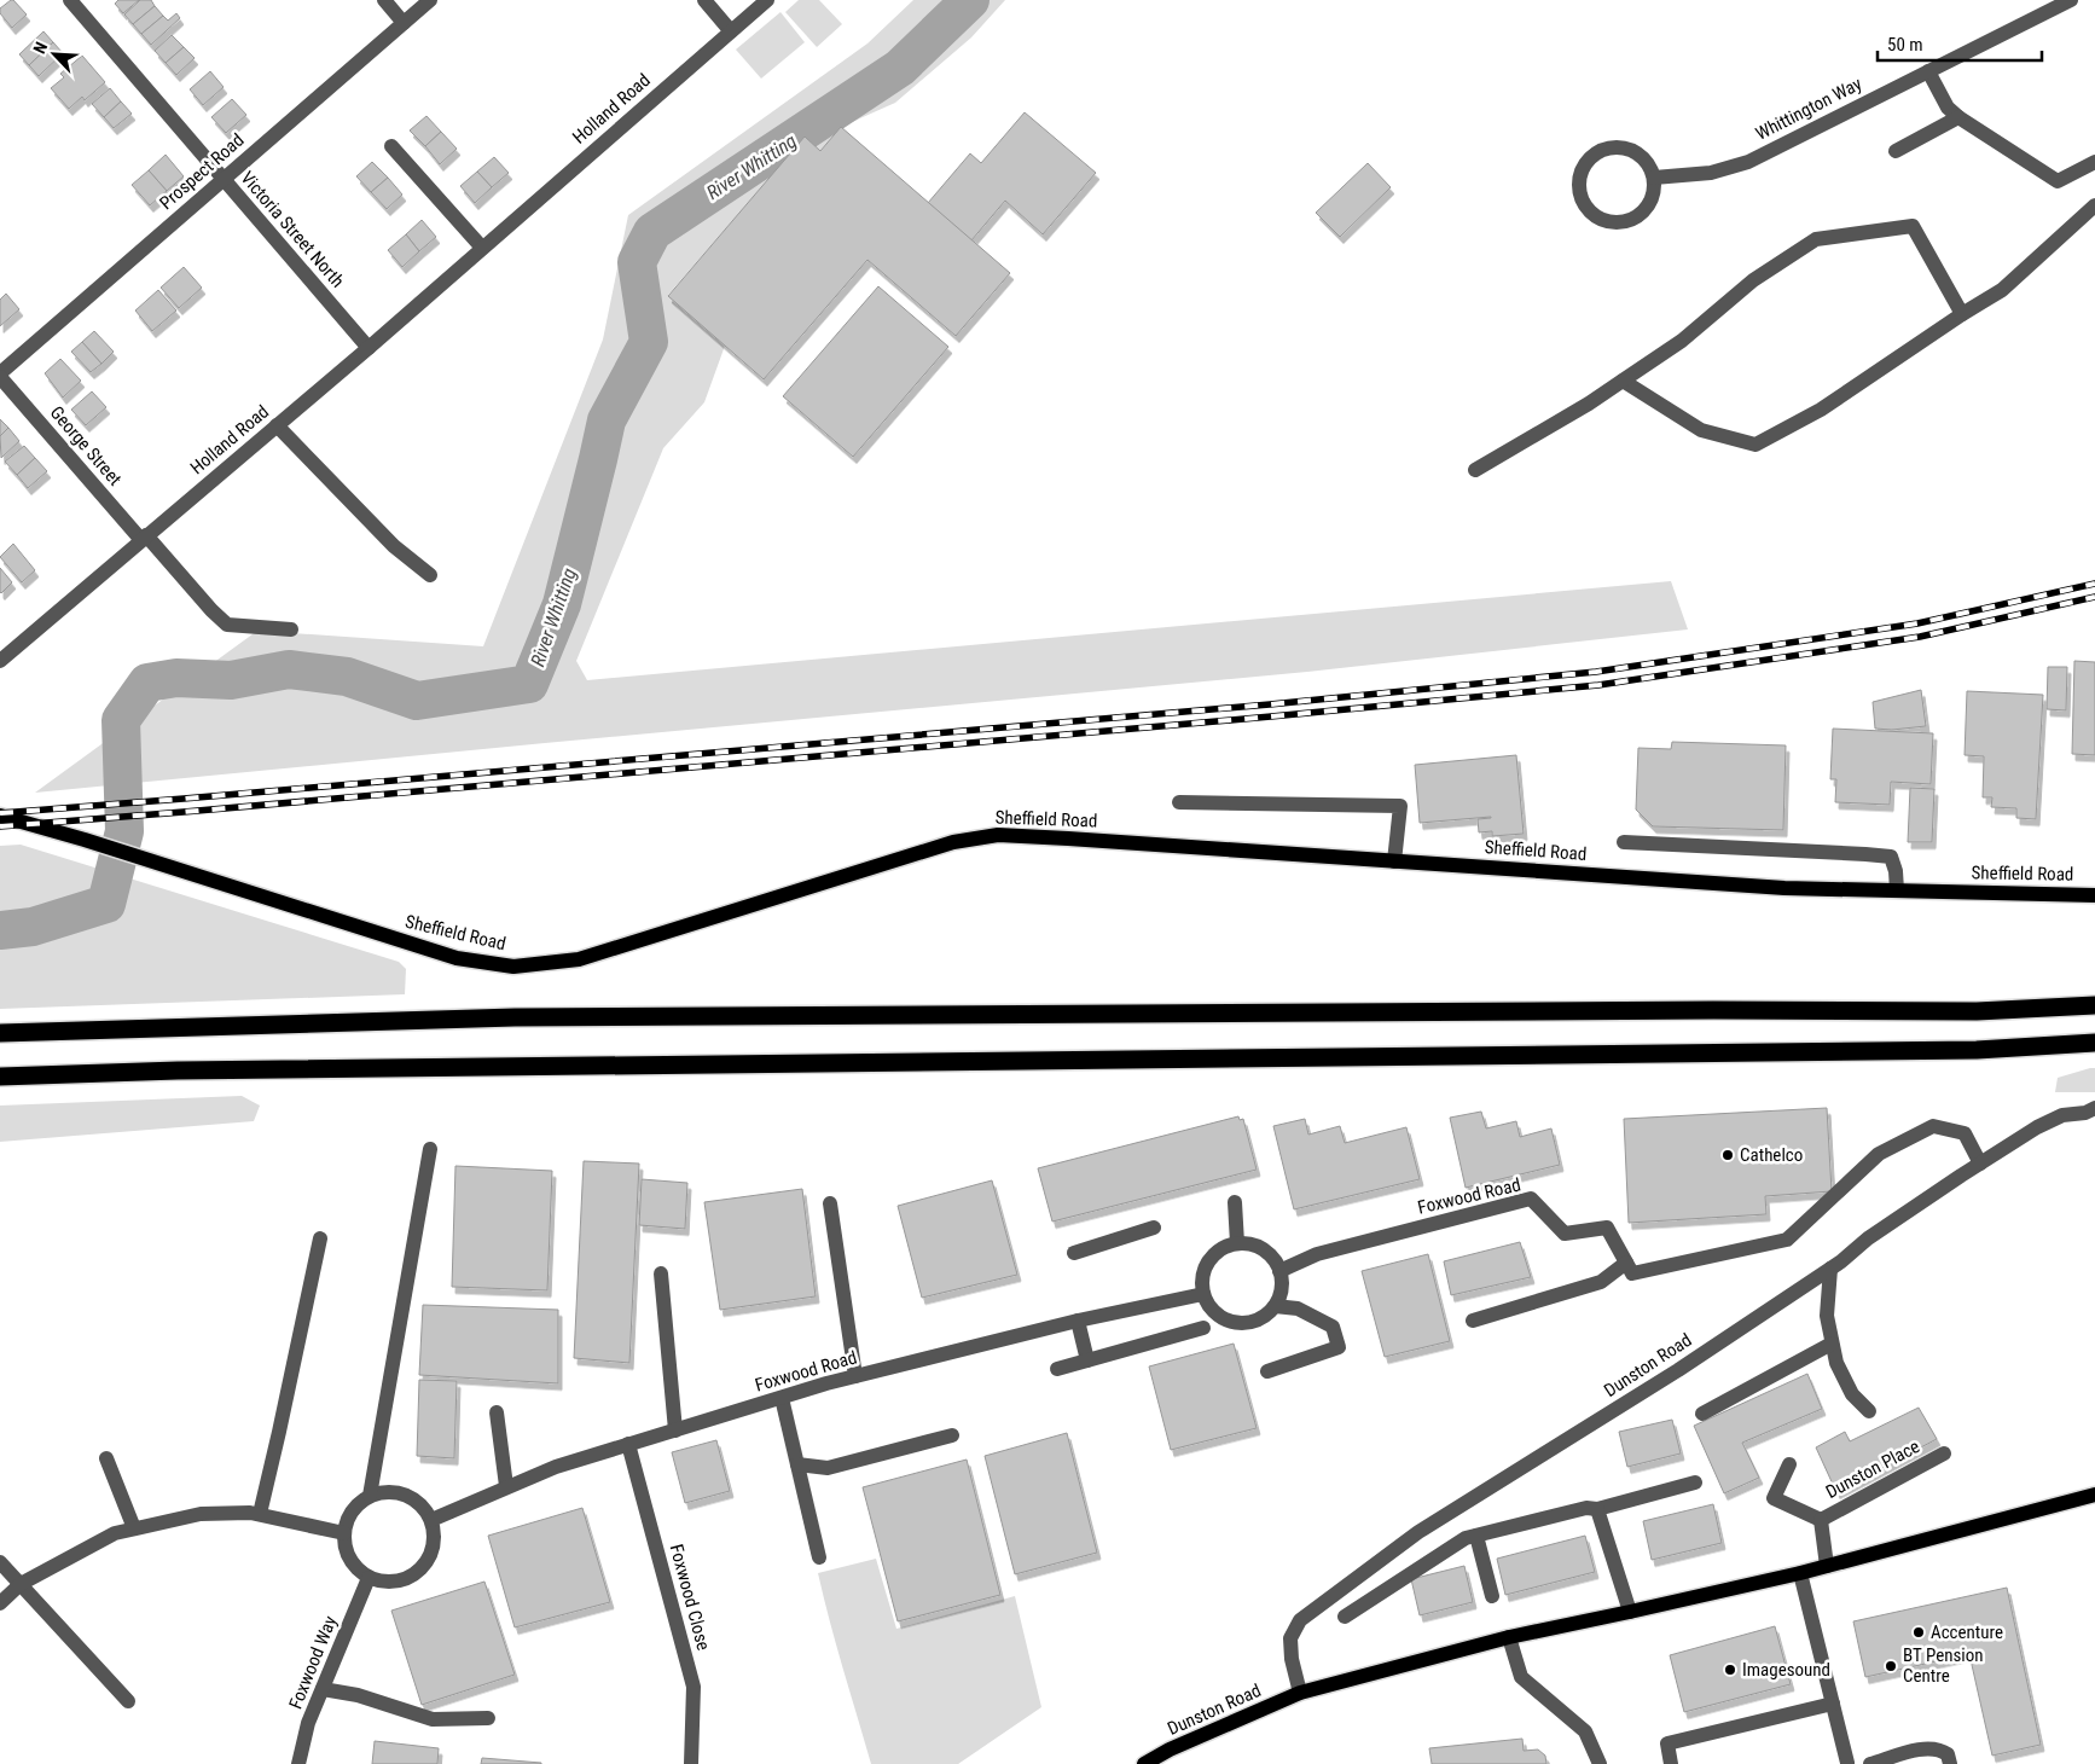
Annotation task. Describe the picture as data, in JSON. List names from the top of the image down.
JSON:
{
  "streets": {
    "main road": ["Sheffield Road", "Dunston Road"],
    "street": [
      "Holland Road",
      "Whittington Way",
      "Prospect Road",
      "Victoria Street North",
      "George Street",
      "Foxwood Road",
      "Dunston Place",
      "Foxwood Close",
      "Foxwood Way"
    ]
  },
  "crossings": [
    ["Holland Road", "Victoria Street North"],
    ["Holland Road", "George Street"],
    ["Prospect Road", "Victoria Street North"],
    ["Prospect Road", "George Street"],
    ["Foxwood Road", "Foxwood Close"],
    ["Foxwood Road", "Foxwood Way"],
    ["Dunston Road", "Dunston Place"]
  ],
  "water": ["River Whitting"],
  "places": [
    "Cathelco",
    "Accenture",
    "BT Pension Centre",
    "Imagesound"
  ],
  "scale_bar": "50 m",
  "north": "top left"
}
